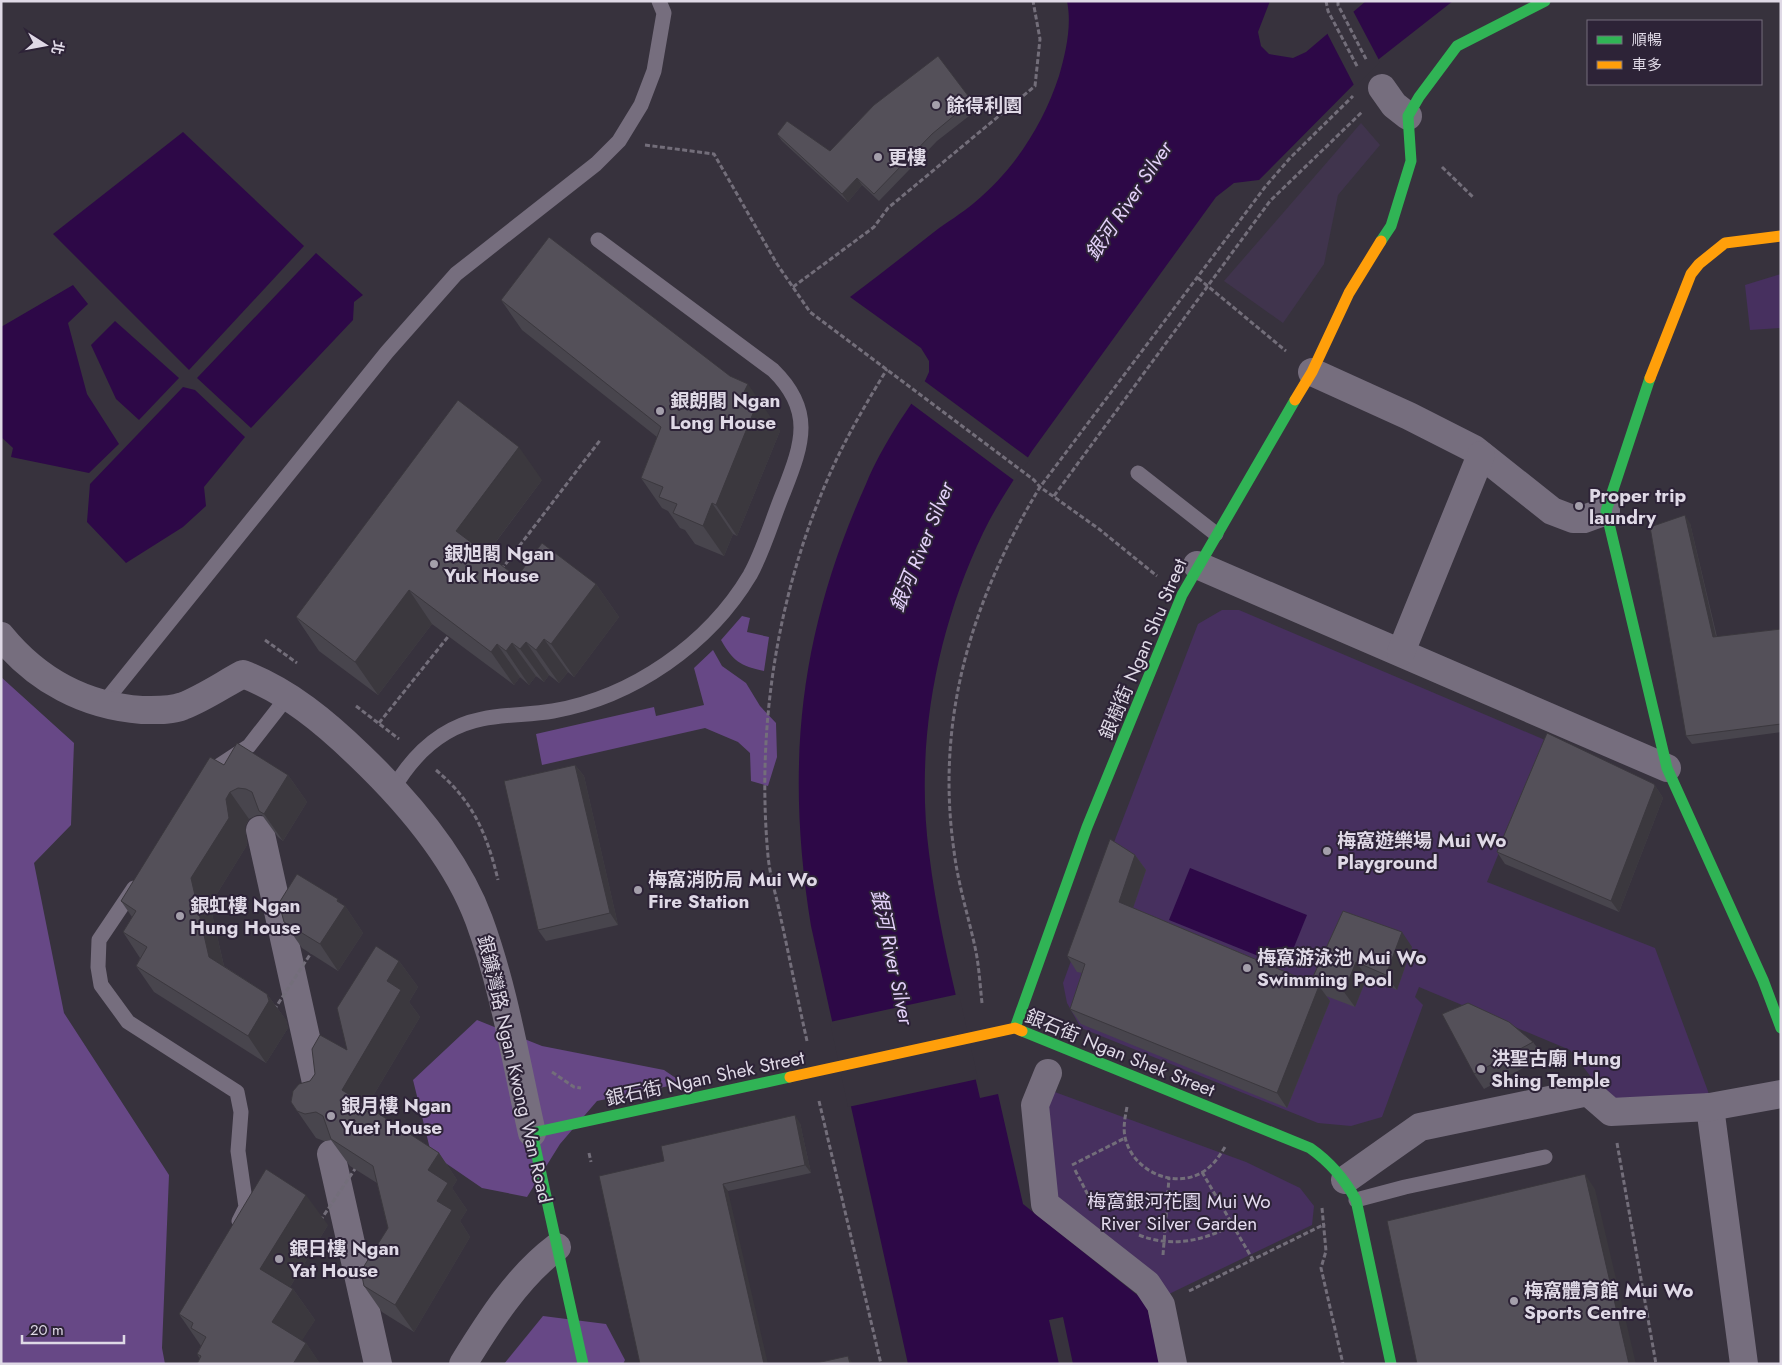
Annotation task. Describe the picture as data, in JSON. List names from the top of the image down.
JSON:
{
  "streets": {
    "street": ["銀樹街 Ngan Shu Street", "銀石街 Ngan Shek Street", "銀鑛灣路 Ngan Kwong Wan Road"]
  },
  "crossings": [
    ["銀樹街 Ngan Shu Street", "銀石街 Ngan Shek Street"],
    ["銀石街 Ngan Shek Street", "銀鑛灣路 Ngan Kwong Wan Road"]
  ],
  "water": ["銀河 River Silver"],
  "parks": ["梅窩銀河花園 Mui Wo River Silver Garden"],
  "places": [
    "餘得利園",
    "更樓",
    "銀朗閣 Ngan Long House",
    "Proper trip laundry",
    "銀旭閣 Ngan Yuk House",
    "梅窩遊樂場 Mui Wo Playground",
    "梅窩消防局 Mui Wo Fire Station",
    "銀虹樓 Ngan Hung House",
    "梅窩游泳池 Mui Wo Swimming Pool",
    "洪聖古廟 Hung Shing Temple",
    "銀月樓 Ngan Yuet House",
    "銀日樓 Ngan Yat House",
    "梅窩體育館 Mui Wo Sports Centre"
  ],
  "legend": ["順暢", "車多"],
  "scale_bar": "20 m",
  "north": "right"
}
